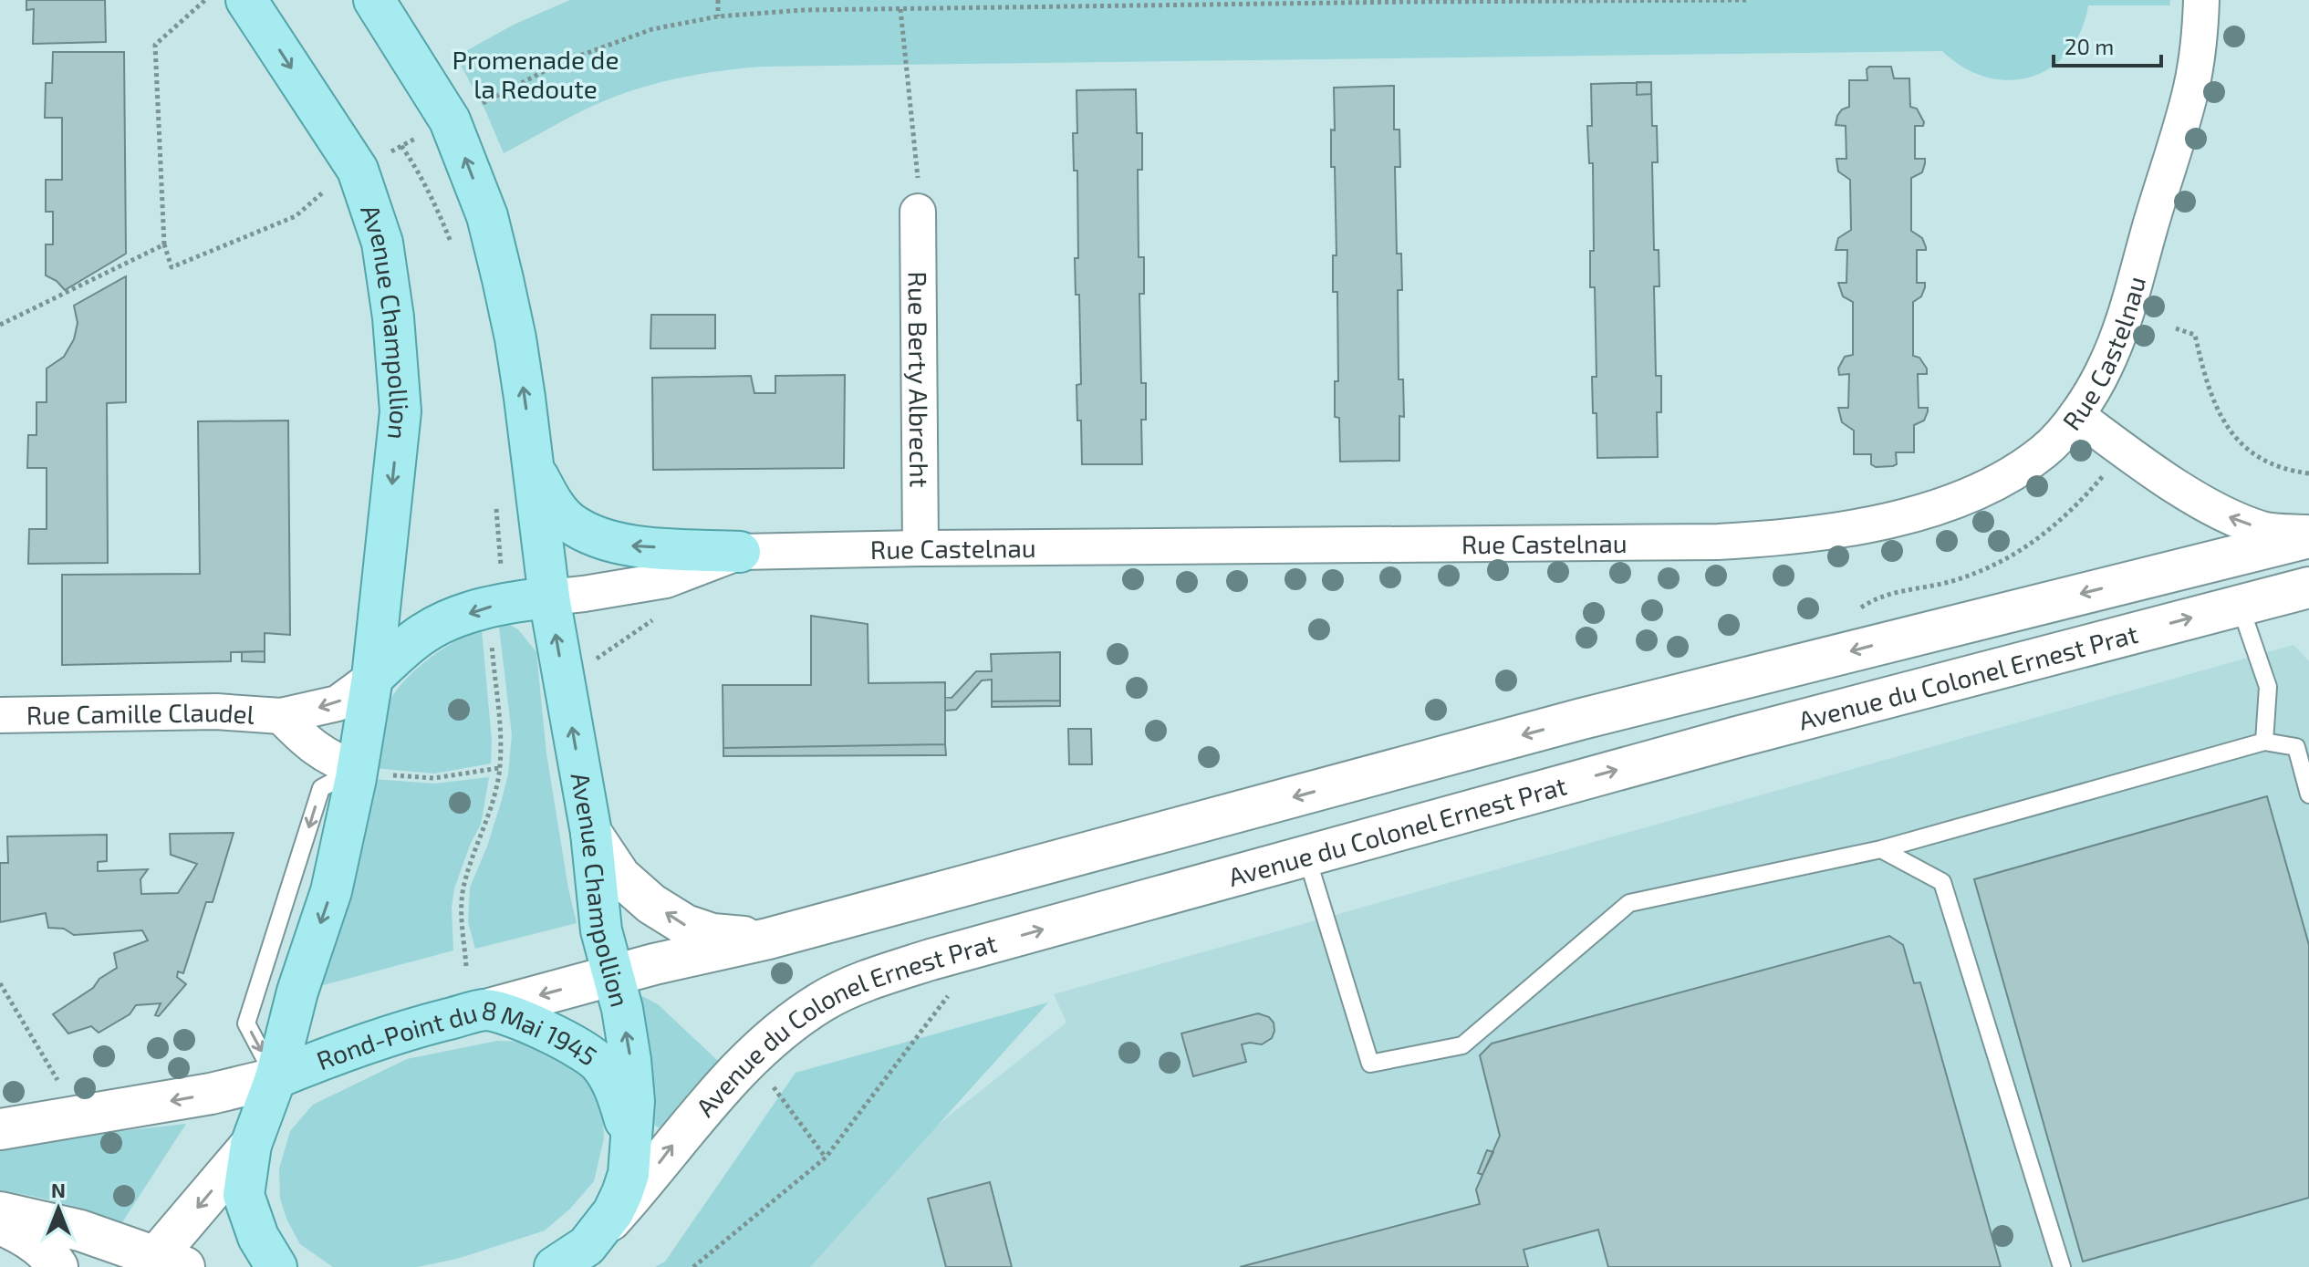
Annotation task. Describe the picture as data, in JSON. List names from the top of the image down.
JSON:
{
  "streets": {
    "main road": ["Avenue Champollion", "Avenue du Colonel Ernest Prat", "Rond-Point du 8 Mai 1945"],
    "street": ["Rue Castelnau", "Rue Berty Albrecht", "Rue Camille Claudel"]
  },
  "crossings": [
    ["Avenue Champollion", "Rue Castelnau"],
    ["Avenue Champollion", "Avenue du Colonel Ernest Prat"],
    ["Avenue Champollion", "Rue Camille Claudel"],
    ["Avenue Champollion", "Rond-Point du 8 Mai 1945"],
    ["Rue Castelnau", "Rue Berty Albrecht"],
    ["Avenue du Colonel Ernest Prat", "Rond-Point du 8 Mai 1945"]
  ],
  "parks": ["Promenade de la Redoute"],
  "scale_bar": "20 m",
  "north": "top"
}
